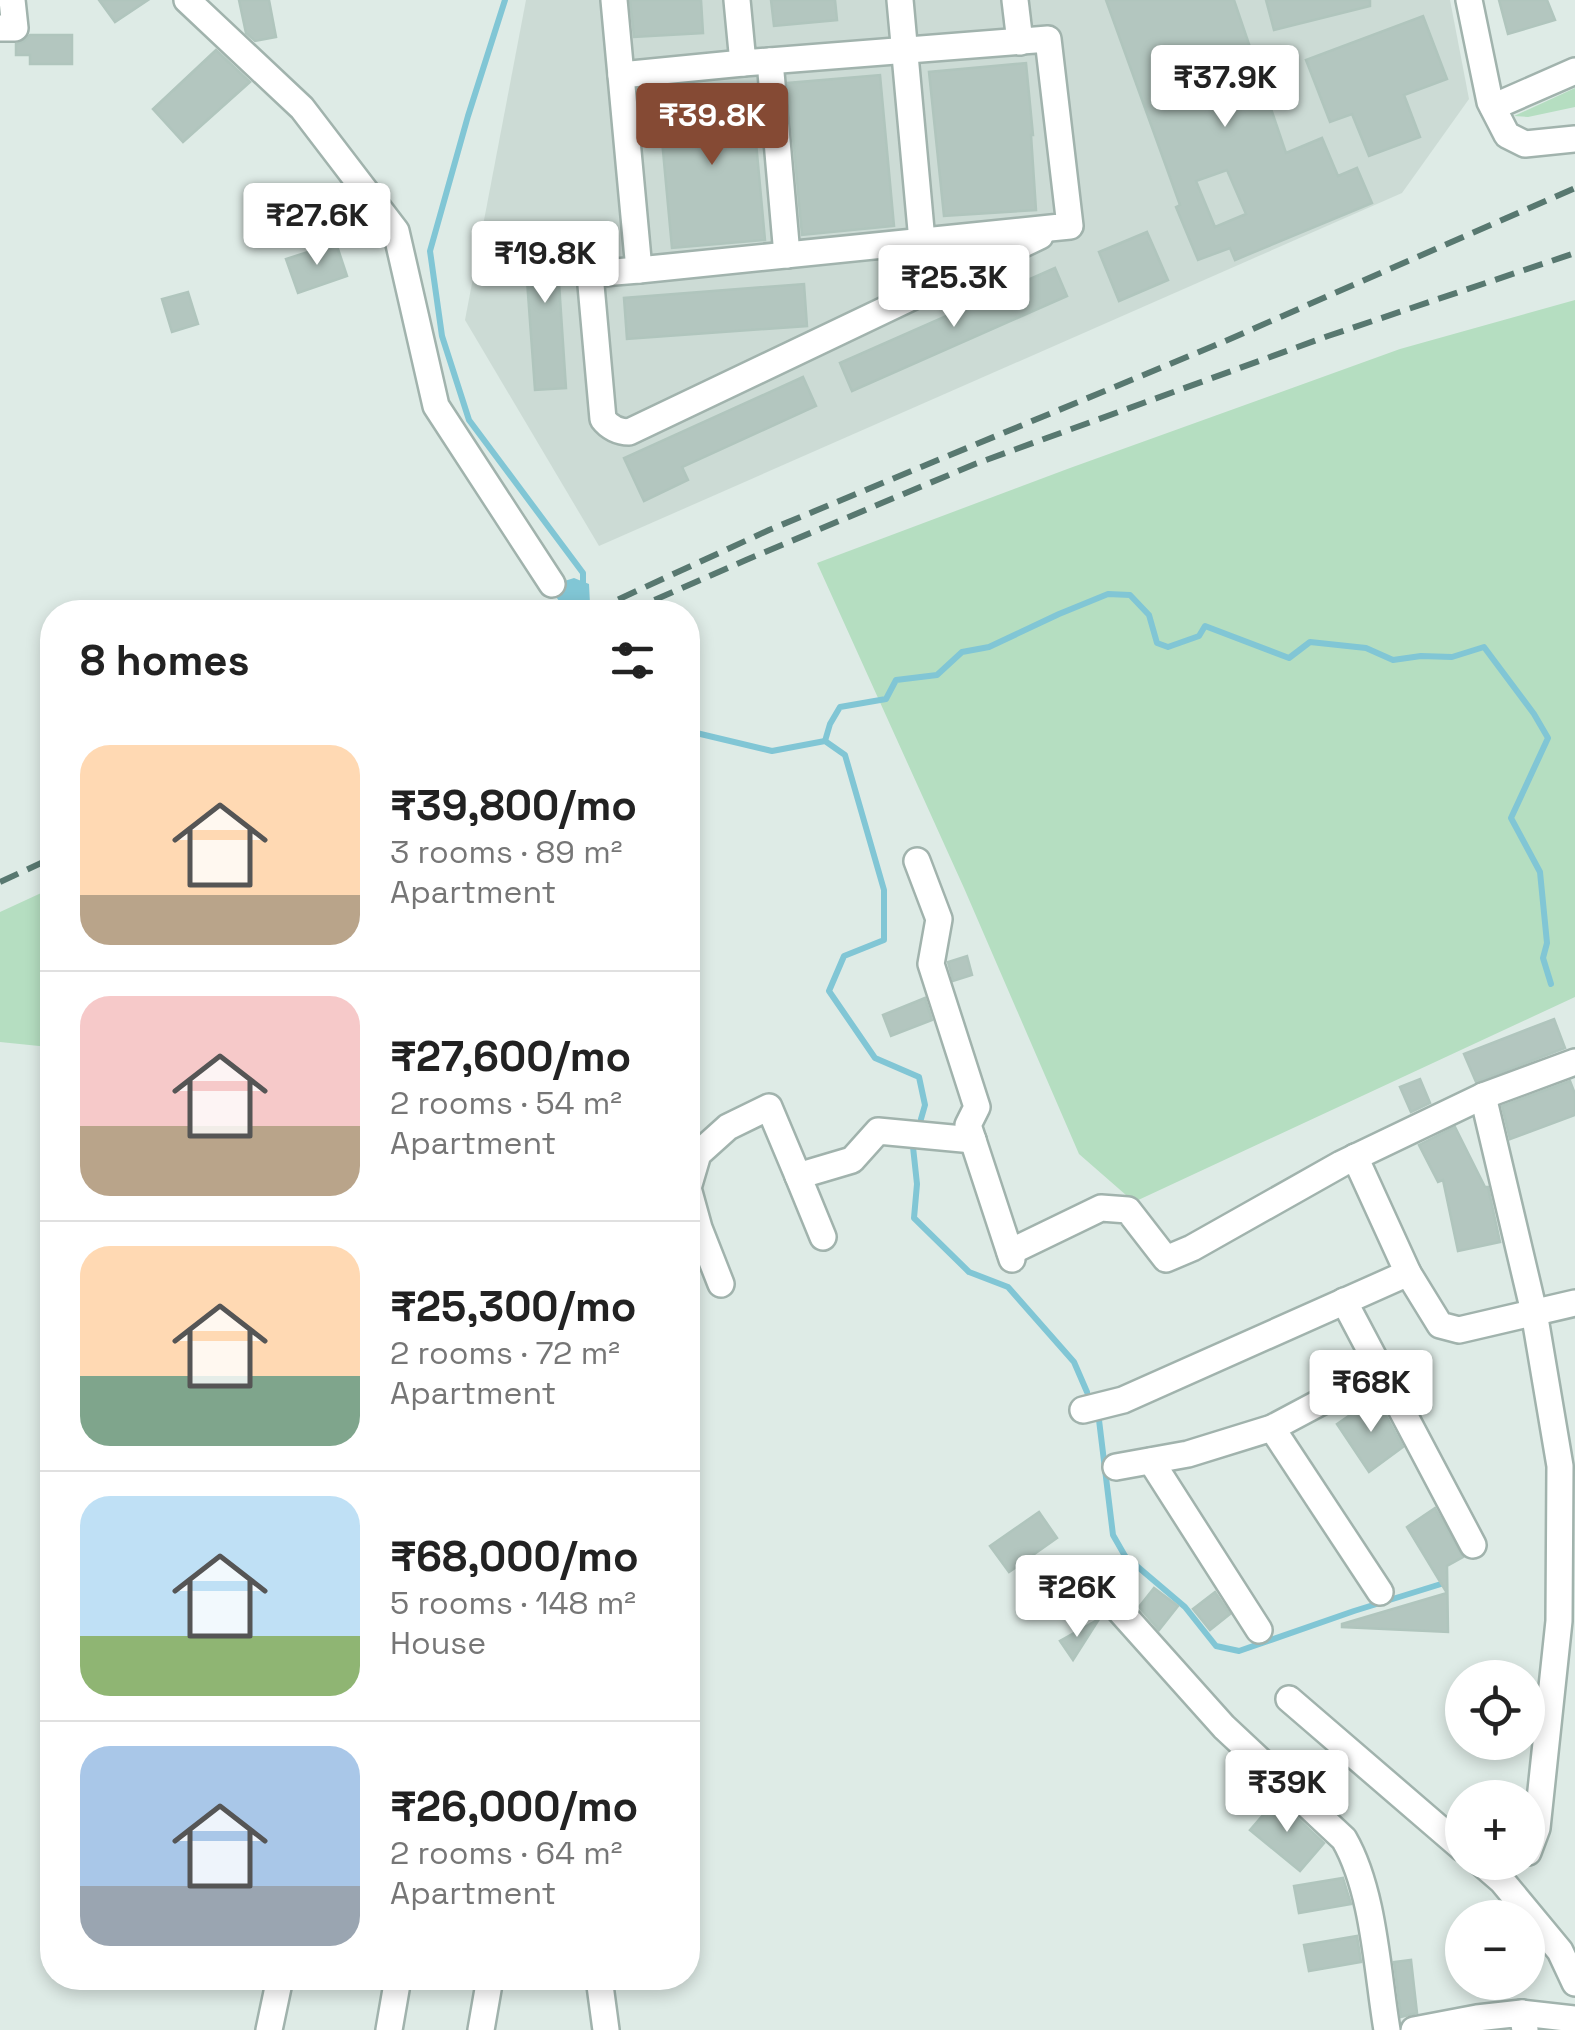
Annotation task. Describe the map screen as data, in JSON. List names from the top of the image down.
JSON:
{
  "page": {
    "price": [
      "₹37.9K",
      "₹39.8K",
      "₹27.6K",
      "₹19.8K",
      "₹25.3K",
      "₹68K",
      "₹26K",
      "₹39K"
    ],
    "heading": "8 homes",
    "list": [
      {
        "name": "₹39,800/mo",
        "note": "3 rooms · 89 m² · Apartment"
      },
      {
        "name": "₹27,600/mo",
        "note": "2 rooms · 54 m² · Apartment"
      },
      {
        "name": "₹25,300/mo",
        "note": "2 rooms · 72 m² · Apartment"
      },
      {
        "name": "₹68,000/mo",
        "note": "5 rooms · 148 m² · House"
      },
      {
        "name": "₹26,000/mo",
        "note": "2 rooms · 64 m² · Apartment"
      }
    ],
    "map_buttons": ["+", "−"]
  }
}
